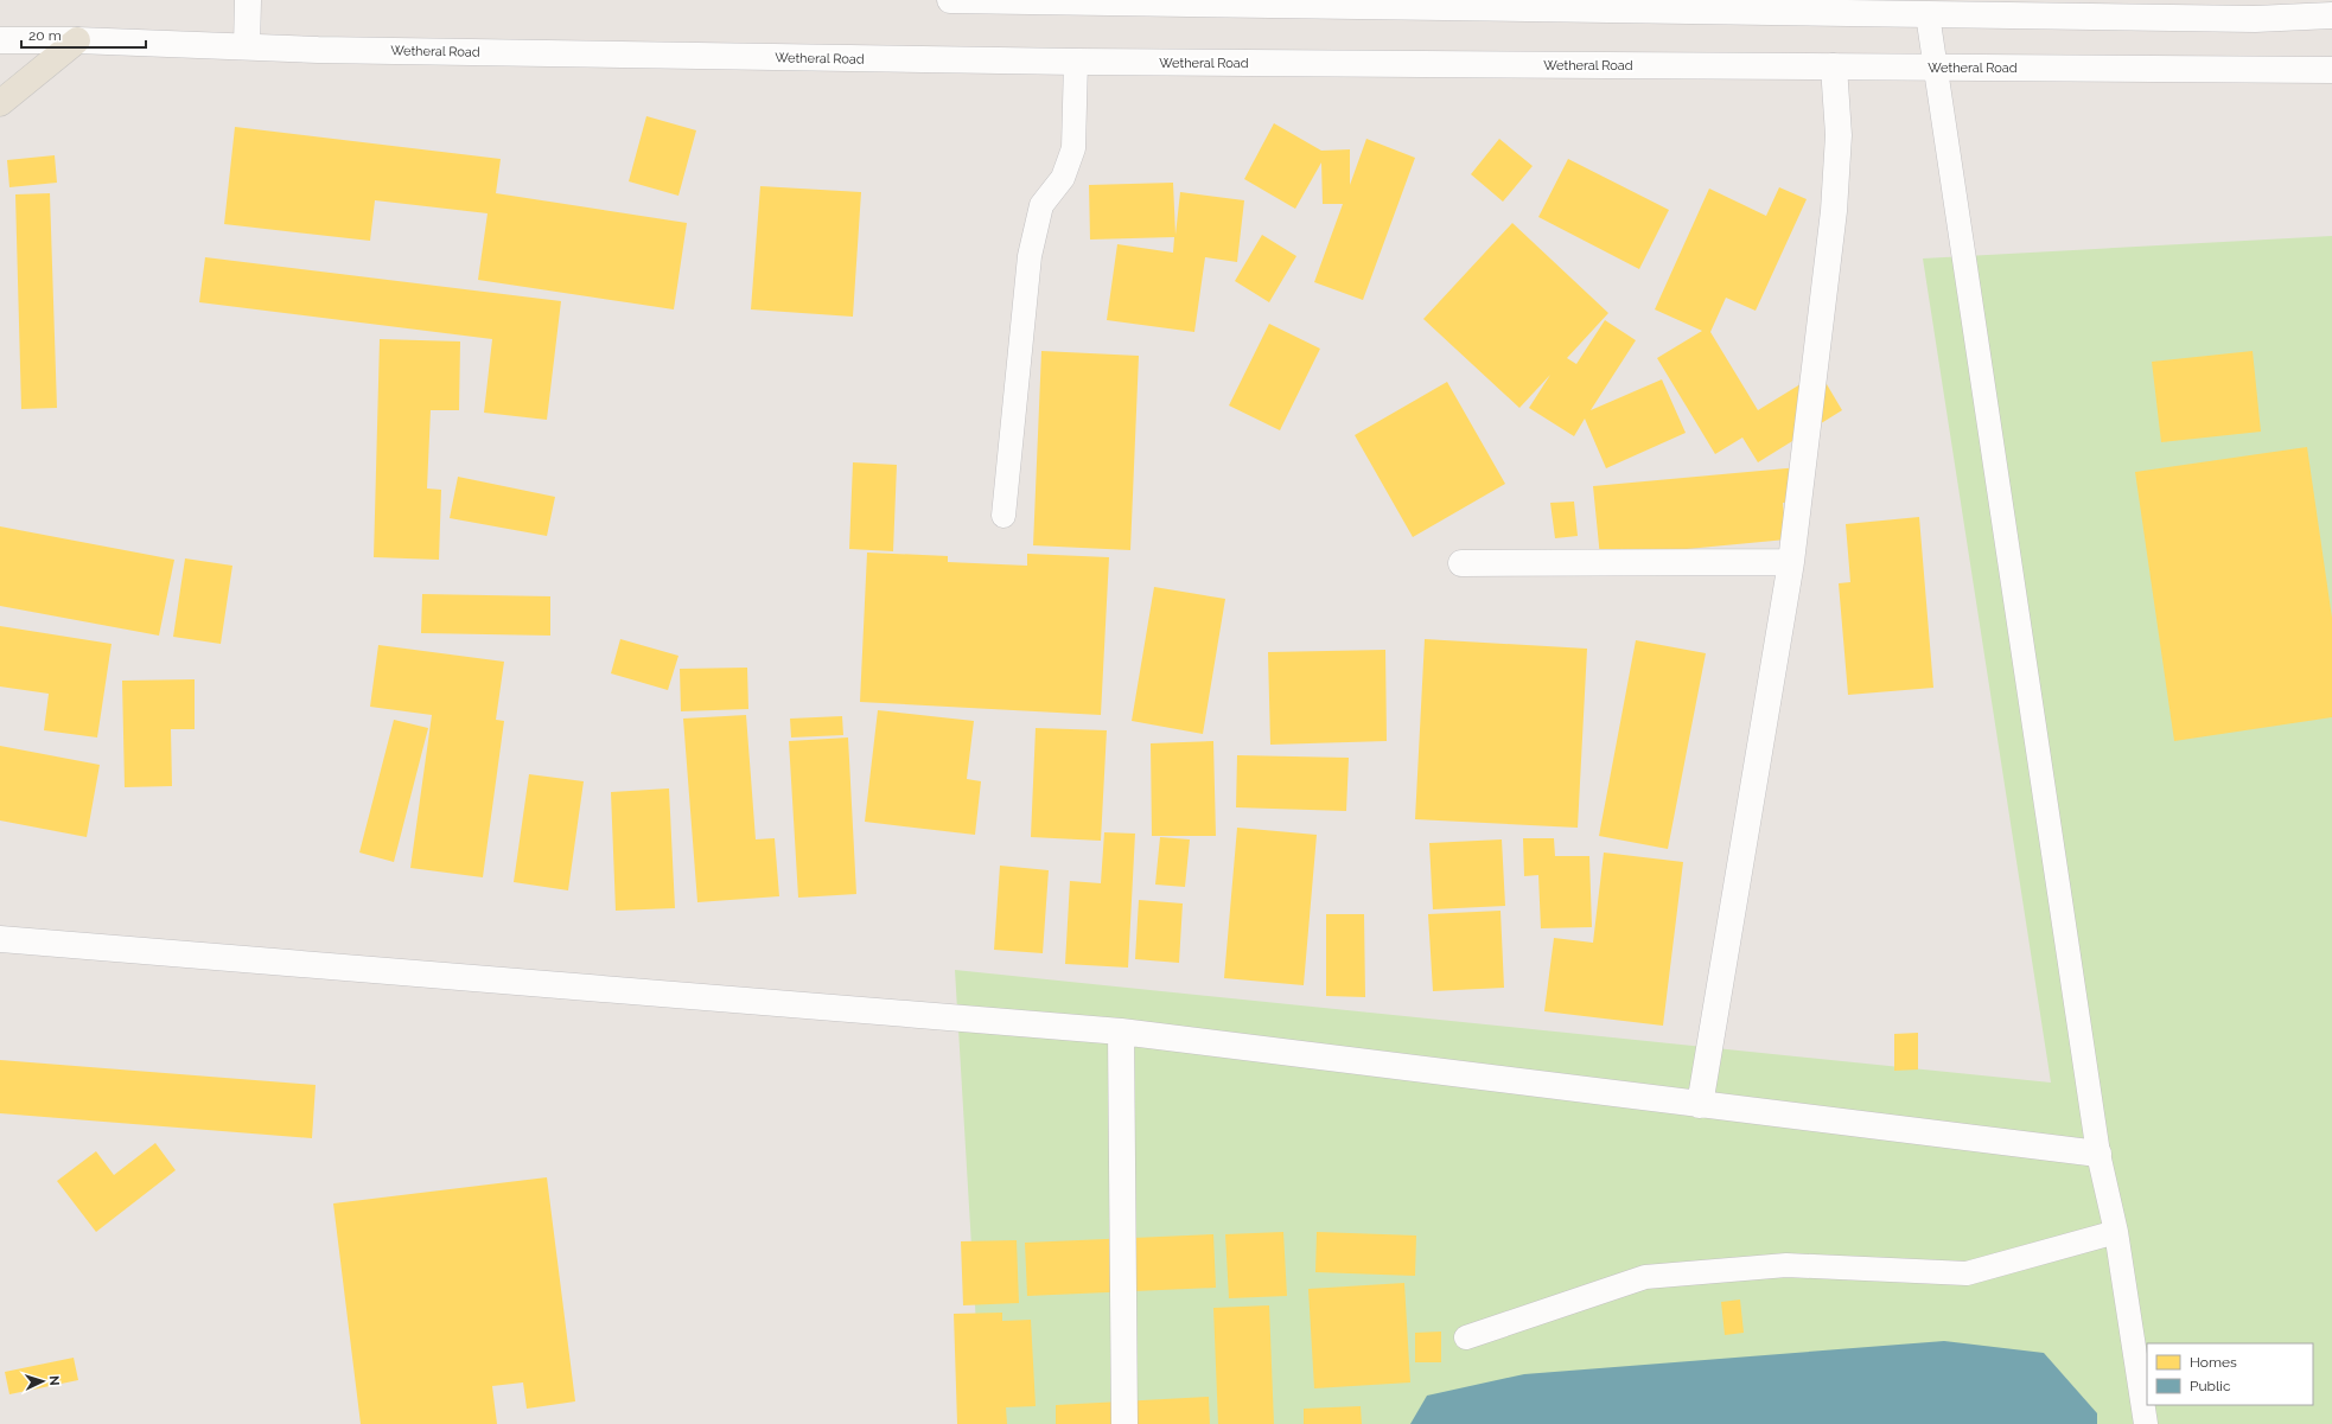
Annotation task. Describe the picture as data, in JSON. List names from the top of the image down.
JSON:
{
  "streets": {
    "street": ["Wetheral Road"]
  },
  "legend": ["Homes", "Public"],
  "scale_bar": "20 m",
  "north": "right"
}
